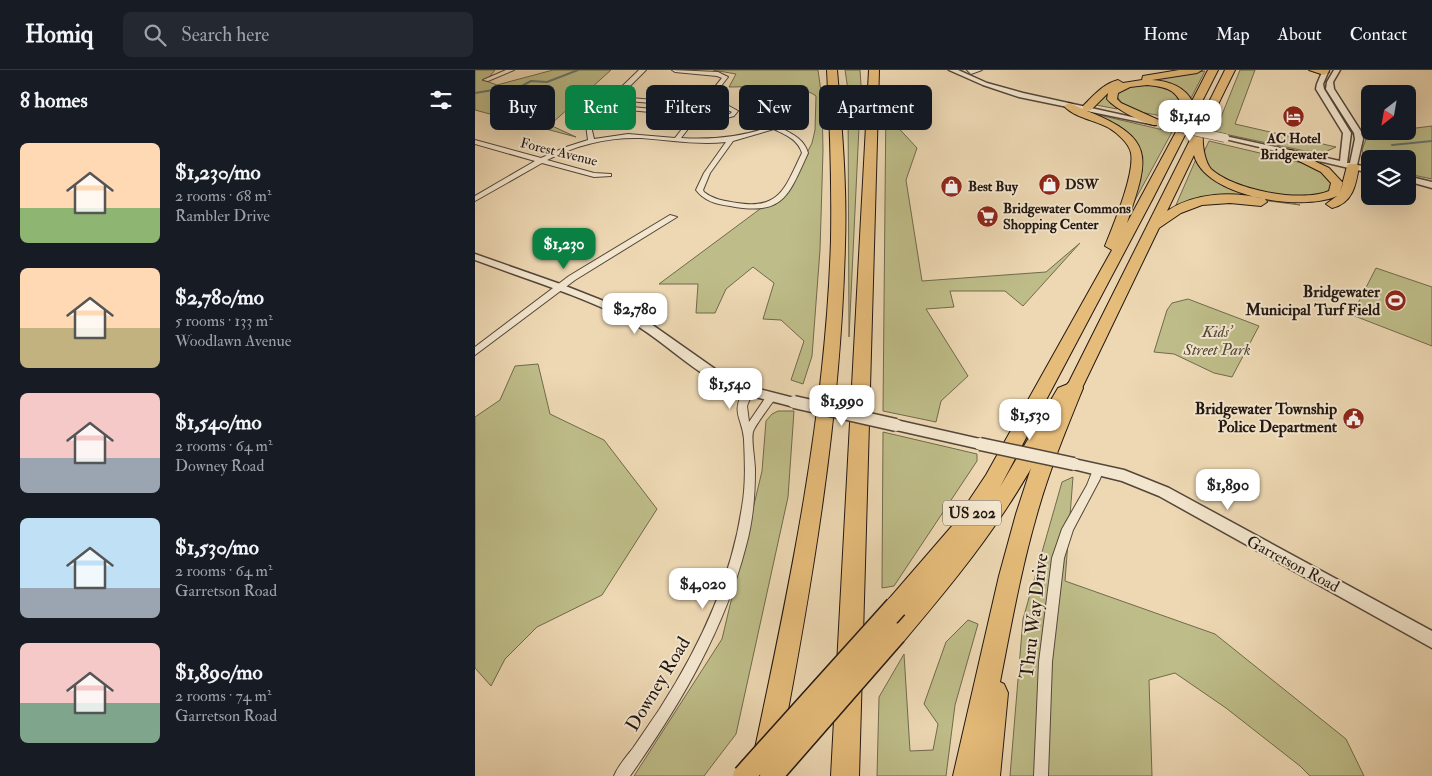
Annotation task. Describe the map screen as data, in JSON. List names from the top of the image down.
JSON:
{
  "streets": {
    "highway": ["US 202"],
    "street": [
      "Forest Avenue",
      "Garretson Road",
      "Thru Way Drive",
      "Downey Road"
    ]
  },
  "crossings": [
    ["Garretson Road", "Thru Way Drive"],
    ["Garretson Road", "Downey Road"]
  ],
  "parks": ["Kids' Street Park"],
  "places": {
    "hotel": ["AC Hotel Bridgewater"],
    "shop": ["DSW", "Best Buy"],
    "supermarket": ["Bridgewater Commons Shopping Center"],
    "sports": ["Bridgewater Municipal Turf Field"],
    "public building": ["Bridgewater Township Police Department"]
  },
  "north": "bottom left",
  "page": {
    "header": "Homiq",
    "search": "Search here",
    "nav": [
      "Home",
      "Map",
      "About",
      "Contact"
    ],
    "heading": "8 homes",
    "chip": [
      "Buy",
      "Rent",
      "Filters",
      "New",
      "Apartment"
    ],
    "price": [
      "$1,140",
      "$1,230",
      "$2,780",
      "$1,540",
      "$1,990",
      "$1,530",
      "$1,890",
      "$4,020"
    ],
    "list": [
      {
        "name": "$1,230/mo",
        "note": "2 rooms · 68 m² · Rambler Drive"
      },
      {
        "name": "$2,780/mo",
        "note": "5 rooms · 133 m² · Woodlawn Avenue"
      },
      {
        "name": "$1,540/mo",
        "note": "2 rooms · 64 m² · Downey Road"
      },
      {
        "name": "$1,530/mo",
        "note": "2 rooms · 64 m² · Garretson Road"
      },
      {
        "name": "$1,890/mo",
        "note": "2 rooms · 74 m² · Garretson Road"
      }
    ]
  }
}
